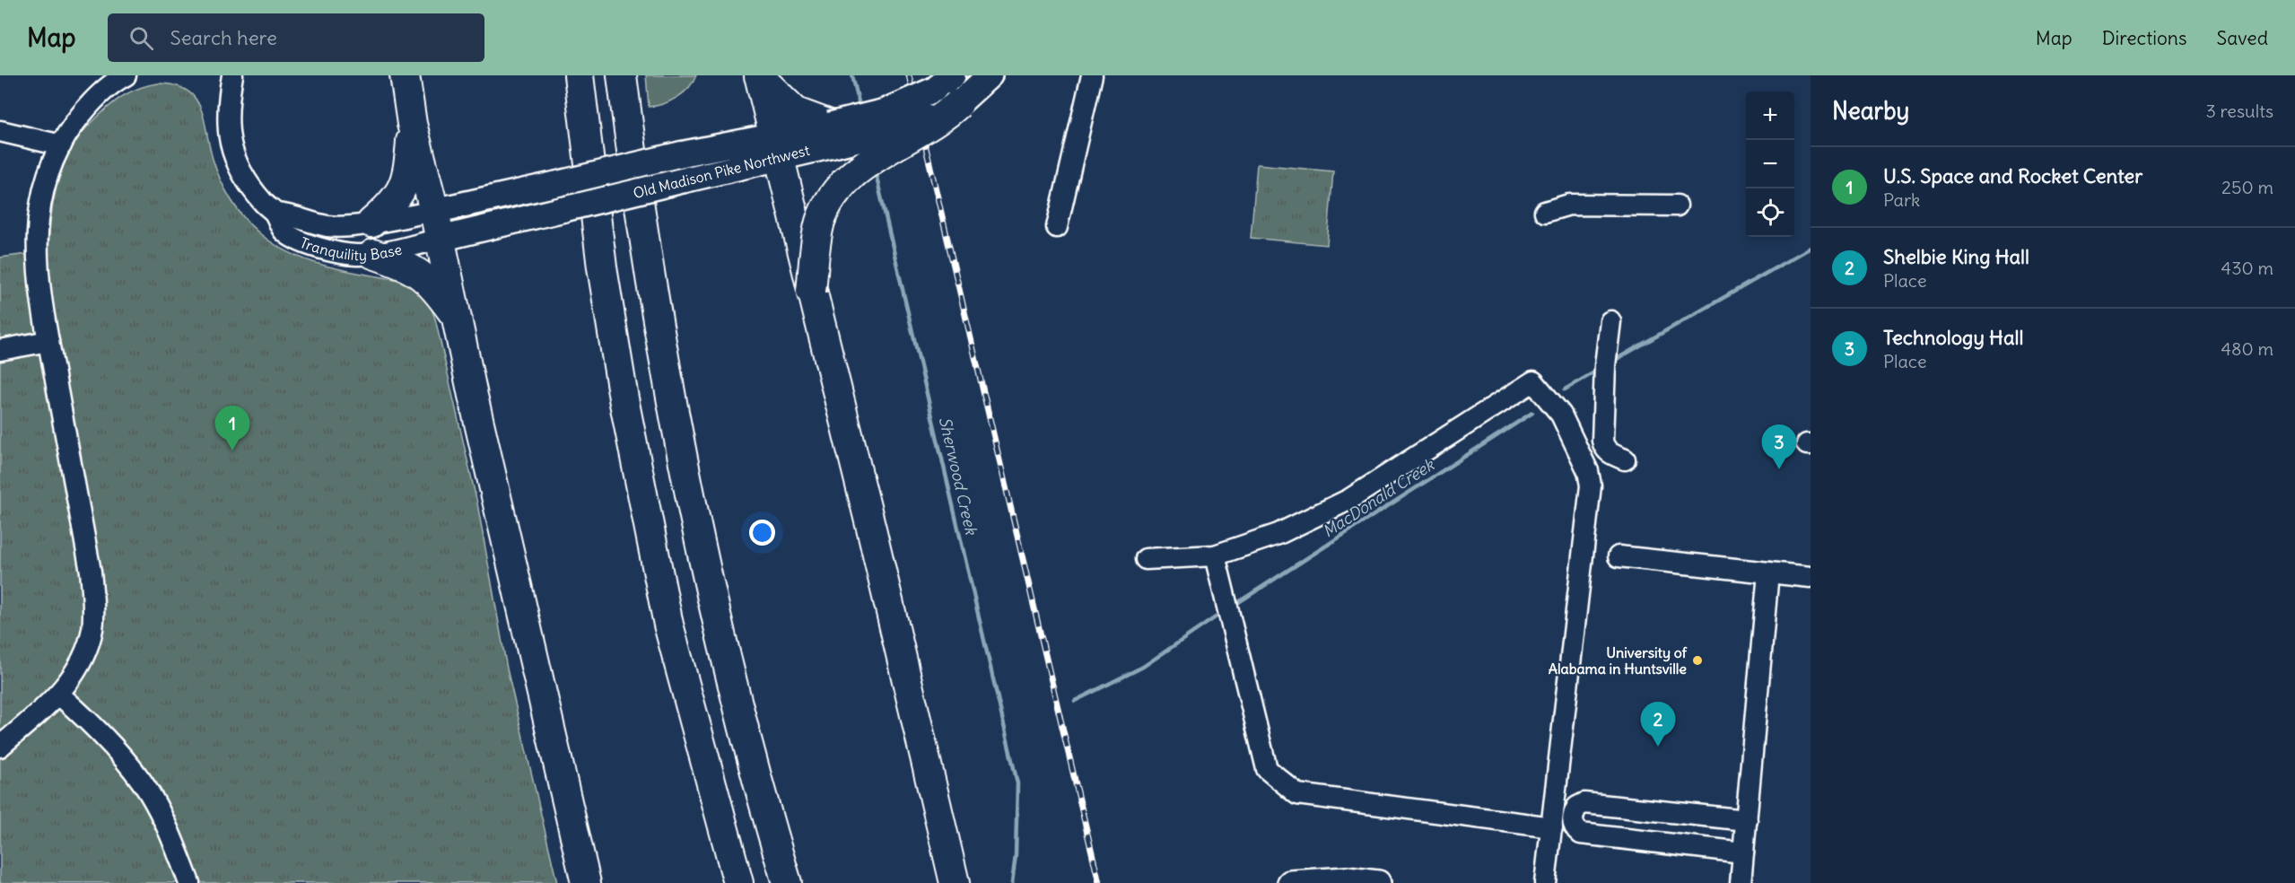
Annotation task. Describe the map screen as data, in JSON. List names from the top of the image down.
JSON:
{
  "streets": {
    "main road": ["Old Madison Pike Northwest"],
    "street": ["Tranquility Base"]
  },
  "crossings": [
    ["Old Madison Pike Northwest", "Tranquility Base"]
  ],
  "water": ["Sherwood Creek", "MacDonald Creek"],
  "places": ["University of Alabama in Huntsville"],
  "page": {
    "header": "Map",
    "search": "Search here",
    "nav": ["Map", "Directions", "Saved"],
    "heading": ["Nearby", "3 results"],
    "map_buttons": ["+", "−"],
    "list": [
      {
        "mark": "1",
        "name": "U.S. Space and Rocket Center",
        "note": "Park",
        "value": "250 m"
      },
      {
        "mark": "2",
        "name": "Shelbie King Hall",
        "note": "Place",
        "value": "430 m"
      },
      {
        "mark": "3",
        "name": "Technology Hall",
        "note": "Place",
        "value": "480 m"
      }
    ],
    "pins": ["1", "3", "2"]
  }
}
